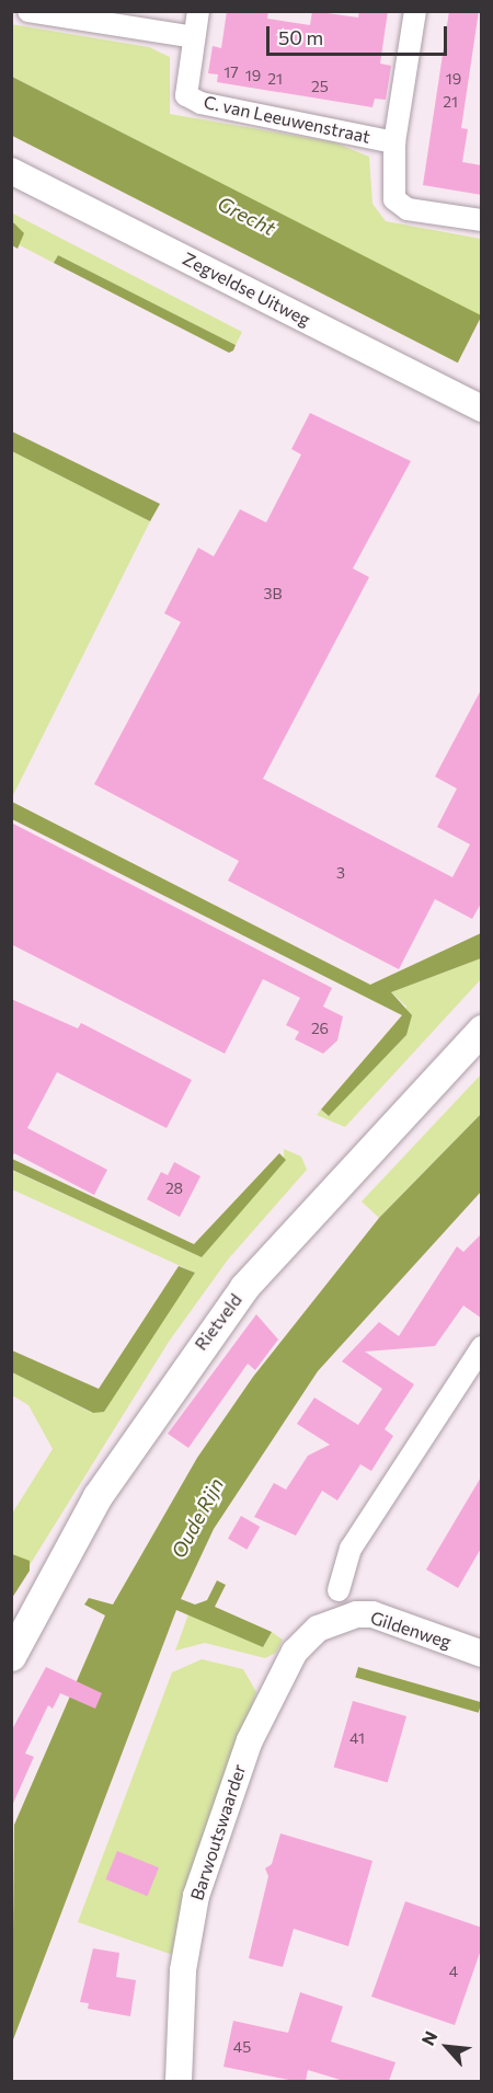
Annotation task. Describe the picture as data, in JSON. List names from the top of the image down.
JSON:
{
  "streets": {
    "main road": ["Rietveld"],
    "street": [
      "C. van Leeuwenstraat",
      "Zegveldse Uitweg",
      "Gildenweg",
      "Barwoutswaarder"
    ]
  },
  "crossings": [
    ["Gildenweg", "Barwoutswaarder"]
  ],
  "water": ["Grecht", "Oude Rijn"],
  "house_numbers": [
    "17",
    "19",
    "21",
    "19",
    "25",
    "21",
    "3B",
    "3",
    "26",
    "28",
    "41",
    "4",
    "45"
  ],
  "scale_bar": "50 m",
  "north": "top left"
}
